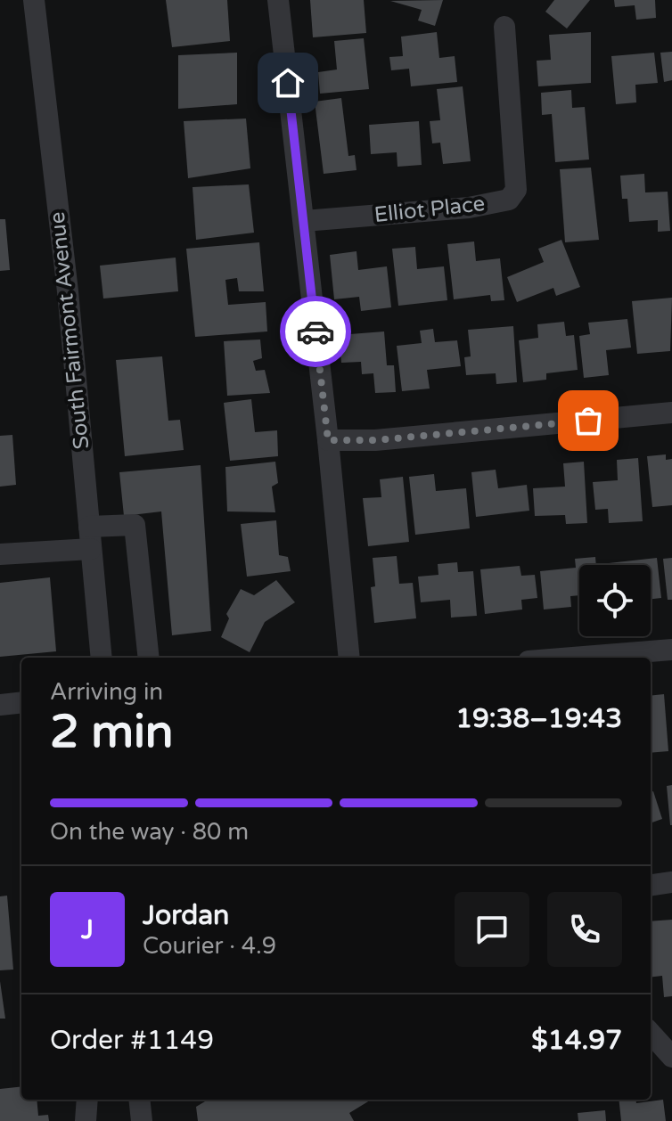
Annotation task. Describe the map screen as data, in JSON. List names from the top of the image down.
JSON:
{
  "streets": {
    "street": ["Elliot Place", "South Fairmont Avenue"]
  },
  "page": {
    "heading": ["2 min", "Arriving in", "19:38–19:43"],
    "panel": [
      "Jordan",
      "Courier · 4.9",
      "Order #1149",
      "$14.97"
    ],
    "bar": "On the way · 80 m",
    "round": "J"
  }
}
